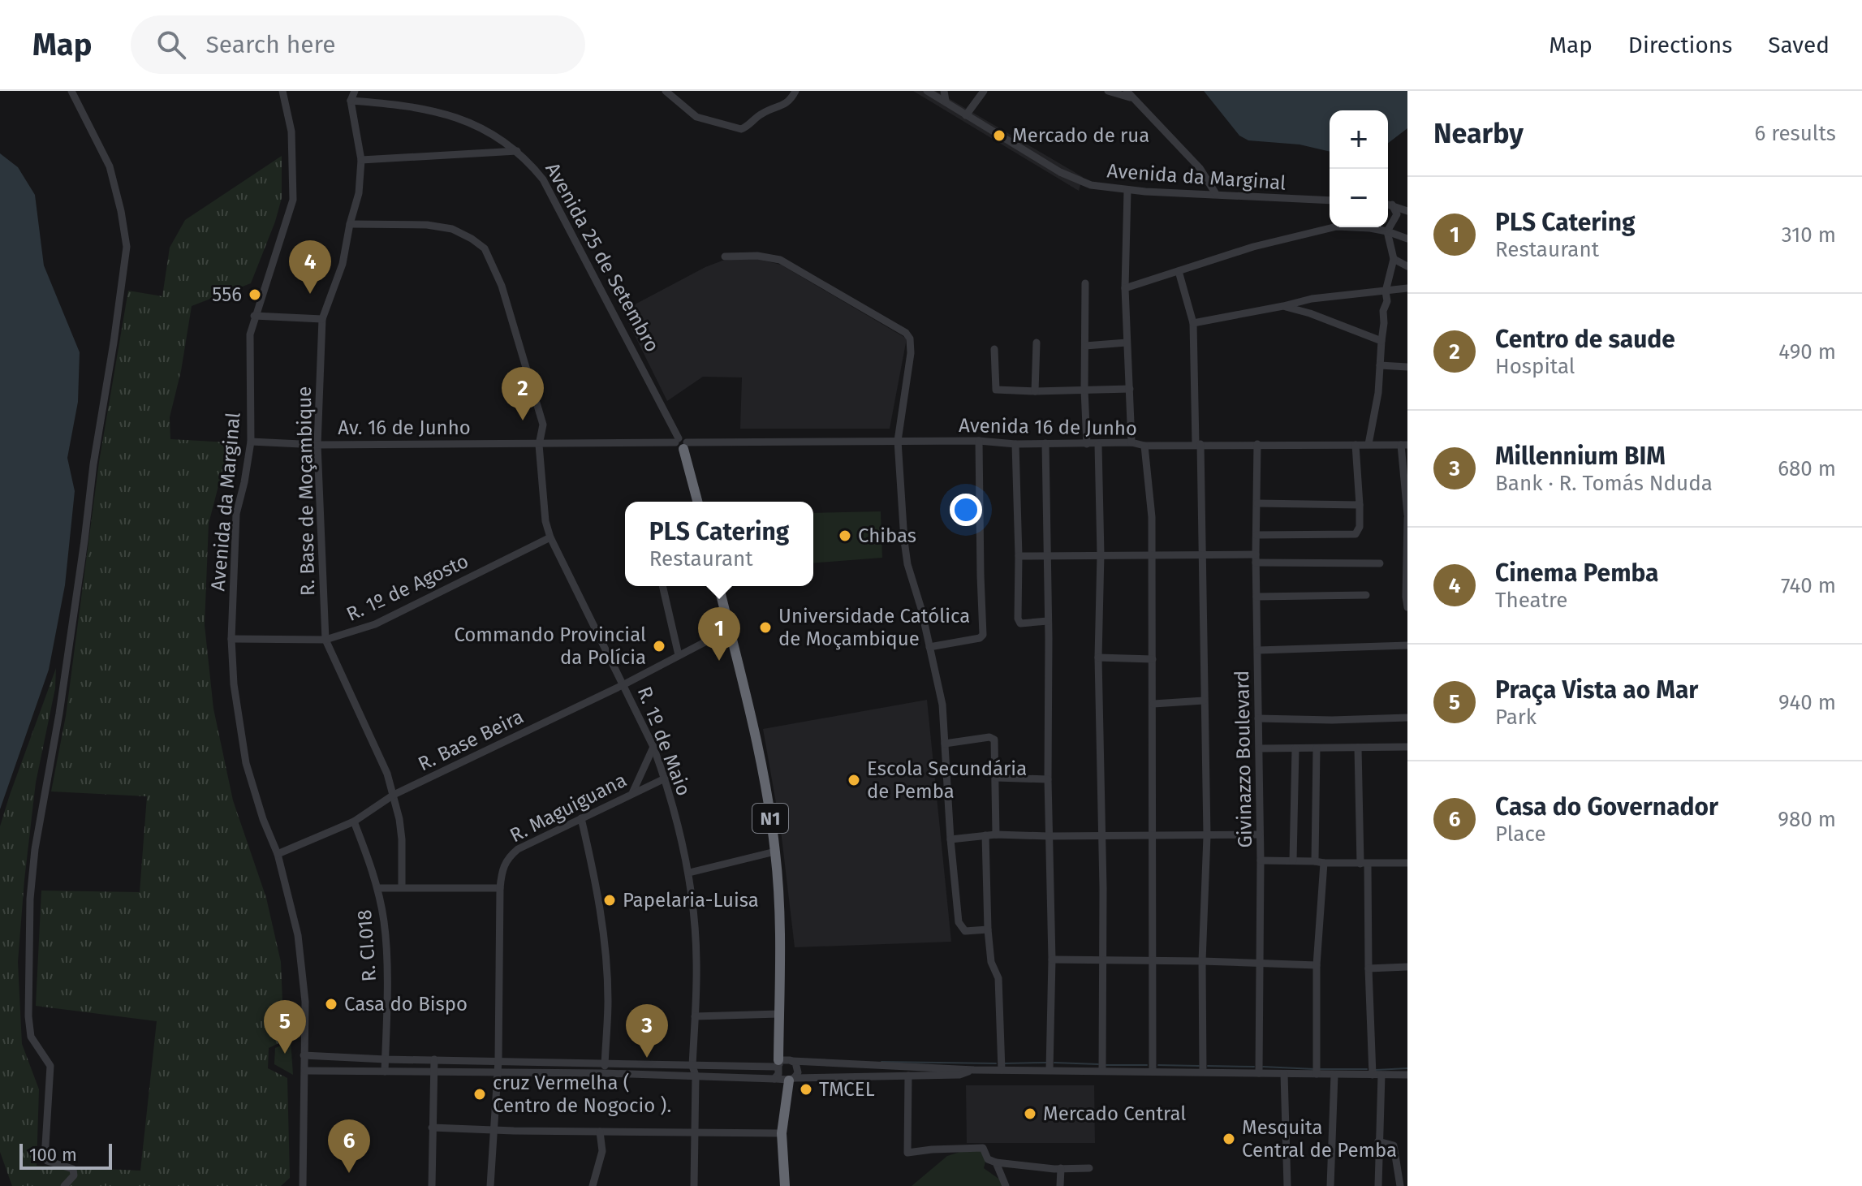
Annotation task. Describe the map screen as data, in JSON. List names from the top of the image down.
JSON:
{
  "streets": {
    "highway": ["Avenida 25 de Setembro", "N1"],
    "street": [
      "Avenida da Marginal",
      "Avenida 16 de Junho",
      "Av. 16 de Junho",
      "R. Base de Moçambique",
      "R. 1º de Agosto",
      "R. Base Beira",
      "R. 1º de Maio",
      "Givinazzo Boulevard",
      "R. Maguiguana",
      "R. CI.018"
    ]
  },
  "crossings": [
    ["Avenida da Marginal", "Av. 16 de Junho"],
    ["Avenida da Marginal", "R. 1º de Agosto"],
    ["Avenida da Marginal", "R. Base Beira"],
    ["Avenida 25 de Setembro", "Avenida 16 de Junho"],
    ["Avenida 25 de Setembro", "Av. 16 de Junho"],
    ["Avenida 25 de Setembro", "R. Base de Moçambique"],
    ["Avenida 16 de Junho", "Av. 16 de Junho"],
    ["Avenida 16 de Junho", "Givinazzo Boulevard"],
    ["Av. 16 de Junho", "R. Base de Moçambique"],
    ["Av. 16 de Junho", "R. 1º de Maio"],
    ["R. Base de Moçambique", "R. 1º de Agosto"],
    ["R. Base de Moçambique", "R. Base Beira"],
    ["R. Base de Moçambique", "R. 1º de Maio"],
    ["R. 1º de Agosto", "R. 1º de Maio"],
    ["R. Base Beira", "R. 1º de Maio"],
    ["R. Base Beira", "N1"],
    ["R. Base Beira", "R. CI.018"],
    ["R. 1º de Maio", "R. Maguiguana"]
  ],
  "places": [
    "Mercado de rua",
    "556",
    "Chibas",
    "Universidade Católica de Moçambique",
    "Commando Provincial da Polícia",
    "Escola Secundária de Pemba",
    "Papelaria-Luisa",
    "Casa do Bispo",
    "TMCEL",
    "cruz Vermelha ( Centro de Nogocio ).",
    "Mercado Central",
    "Mesquita Central de Pemba"
  ],
  "scale_bar": "100 m",
  "page": {
    "header": "Map",
    "search": "Search here",
    "nav": ["Map", "Directions", "Saved"],
    "heading": ["Nearby", "6 results"],
    "map_buttons": ["+", "−"],
    "list": [
      {
        "mark": "1",
        "name": "PLS Catering",
        "note": "Restaurant",
        "value": "310 m"
      },
      {
        "mark": "2",
        "name": "Centro de saude",
        "note": "Hospital",
        "value": "490 m"
      },
      {
        "mark": "3",
        "name": "Millennium BIM",
        "note": "Bank · R. Tomás Nduda",
        "value": "680 m"
      },
      {
        "mark": "4",
        "name": "Cinema Pemba",
        "note": "Theatre",
        "value": "740 m"
      },
      {
        "mark": "5",
        "name": "Praça Vista ao Mar",
        "note": "Park",
        "value": "940 m"
      },
      {
        "mark": "6",
        "name": "Casa do Governador",
        "note": "Place",
        "value": "980 m"
      }
    ],
    "pins": [
      "4",
      "2",
      "1",
      "5",
      "3",
      "6"
    ],
    "popup": ["PLS Catering", "Restaurant"],
    "scale": "100 m"
  }
}
